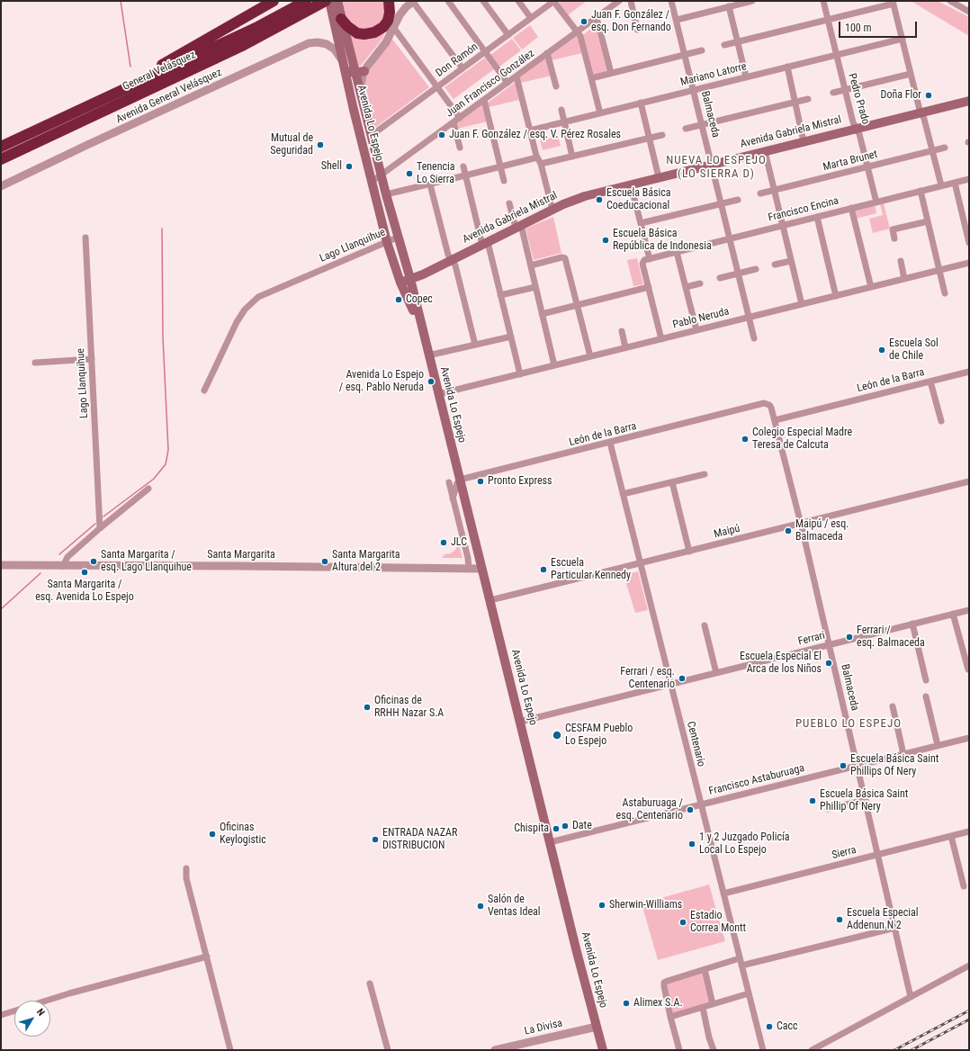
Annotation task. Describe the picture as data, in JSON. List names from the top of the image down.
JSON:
{
  "streets": {
    "highway": ["General Velásquez"],
    "main road": ["Avenida Lo Espejo", "Avenida Gabriela Mistral"],
    "street": [
      "Don Ramón",
      "Mariano Latorre",
      "Juan Francisco González",
      "Avenida General Velásquez",
      "Pedro Prado",
      "Balmaceda",
      "Marta Brunet",
      "Francisco Encina",
      "Lago Llanquihue",
      "Pablo Neruda",
      "León de la Barra",
      "Maipú",
      "Santa Margarita",
      "Ferrari",
      "Centenario",
      "Francisco Astaburuaga",
      "Sierra",
      "La Divisa"
    ]
  },
  "crossings": [
    ["Don Ramón", "Avenida Lo Espejo"],
    ["Mariano Latorre", "Pedro Prado"],
    ["Mariano Latorre", "Balmaceda"],
    ["Juan Francisco González", "Avenida Lo Espejo"],
    ["Avenida General Velásquez", "Avenida Lo Espejo"],
    ["Pedro Prado", "Avenida Gabriela Mistral"],
    ["Pedro Prado", "Marta Brunet"],
    ["Pedro Prado", "Francisco Encina"],
    ["Balmaceda", "Avenida Gabriela Mistral"],
    ["Balmaceda", "Francisco Encina"],
    ["Balmaceda", "Pablo Neruda"],
    ["Balmaceda", "León de la Barra"],
    ["Balmaceda", "Maipú"],
    ["Balmaceda", "Ferrari"],
    ["Balmaceda", "Francisco Astaburuaga"],
    ["Balmaceda", "Sierra"],
    ["Avenida Lo Espejo", "Avenida Gabriela Mistral"],
    ["Avenida Lo Espejo", "Lago Llanquihue"],
    ["Avenida Lo Espejo", "Pablo Neruda"],
    ["Avenida Lo Espejo", "León de la Barra"],
    ["Avenida Lo Espejo", "Maipú"],
    ["Avenida Lo Espejo", "Santa Margarita"],
    ["Avenida Lo Espejo", "Ferrari"],
    ["Avenida Lo Espejo", "Francisco Astaburuaga"],
    ["Avenida Lo Espejo", "La Divisa"],
    ["León de la Barra", "Centenario"],
    ["Maipú", "Centenario"],
    ["Ferrari", "Centenario"],
    ["Centenario", "Francisco Astaburuaga"],
    ["Centenario", "Sierra"]
  ],
  "districts": ["NUEVA LO ESPEJO (LO SIERRA D)", "PUEBLO LO ESPEJO"],
  "places": [
    "Juan F. González / esq. Don Fernando",
    "Doña Flor",
    "Juan F. González / esq. V. Pérez Rosales",
    "Mutual de Seguridad",
    "Shell",
    "Tenencia Lo Sierra",
    "Escuela Básica Coeducacional",
    "Escuela Básica República de Indonesia",
    "Copec",
    "Escuela Sol de Chile",
    "Avenida Lo Espejo / esq. Pablo Neruda",
    "Colegio Especial Madre Teresa de Calcuta",
    "Pronto Express",
    "Maipú / esq. Balmaceda",
    "JLC",
    "Santa Margarita / esq. Lago Llanquihue",
    "Santa Margarita Altura del 2",
    "Escuela Particular Kennedy",
    "Santa Margarita / esq. Avenida Lo Espejo",
    "Ferrari / esq. Balmaceda",
    "Escuela Especial El Arca de los Niños",
    "Ferrari / esq. Centenario",
    "Oficinas de RRHH Nazar S.A",
    "CESFAM Pueblo Lo Espejo",
    "Escuela Básica Saint Phillips Of Nery",
    "Escuela Básica Saint Phillip Of Nery",
    "Astaburuaga / esq. Centenario",
    "Date",
    "Chispita",
    "Oficinas Keylogistic",
    "ENTRADA NAZAR DISTRIBUCION",
    "1 y 2 Juzgado Policía Local Lo Espejo",
    "Sherwin-Williams",
    "Salón de Ventas Ideal",
    "Escuela Especial Addenun N 2",
    "Estadio Correa Montt",
    "Alimex S.A.",
    "Cacc"
  ],
  "scale_bar": "100 m",
  "north": "top right"
}
